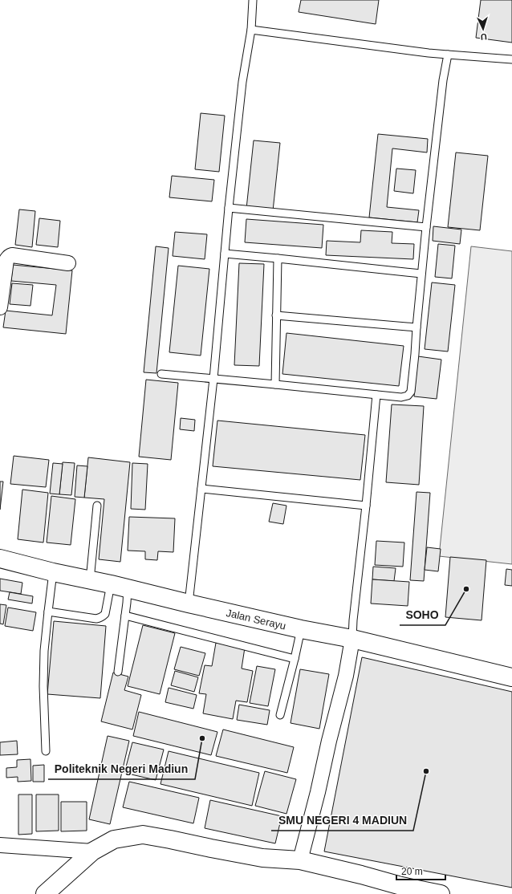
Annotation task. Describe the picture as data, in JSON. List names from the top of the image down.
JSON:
{
  "streets": {
    "main road": ["Jalan Serayu"]
  },
  "places": ["SOHO", "Politeknik Negeri Madiun", "SMU NEGERI 4 MADIUN"],
  "scale_bar": "20 m",
  "north": "bottom"
}
